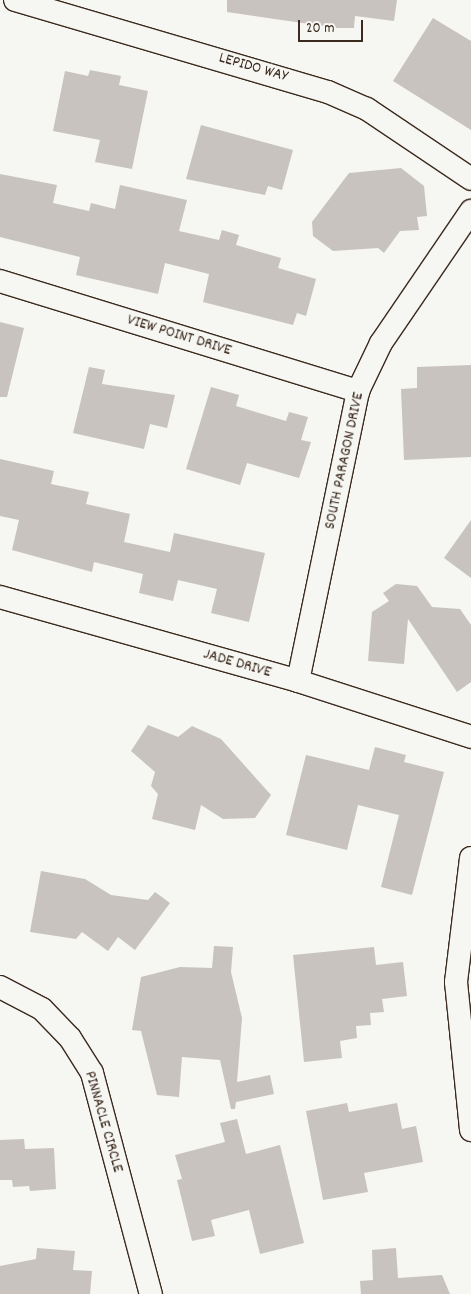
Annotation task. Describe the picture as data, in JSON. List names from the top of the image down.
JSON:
{
  "streets": {
    "street": [
      "LEPIDO WAY",
      "VIEW POINT DRIVE",
      "SOUTH PARAGON DRIVE",
      "JADE DRIVE",
      "PINNACLE CIRCLE"
    ]
  },
  "crossings": [
    ["VIEW POINT DRIVE", "SOUTH PARAGON DRIVE"],
    ["SOUTH PARAGON DRIVE", "JADE DRIVE"]
  ],
  "scale_bar": "20 m"
}
